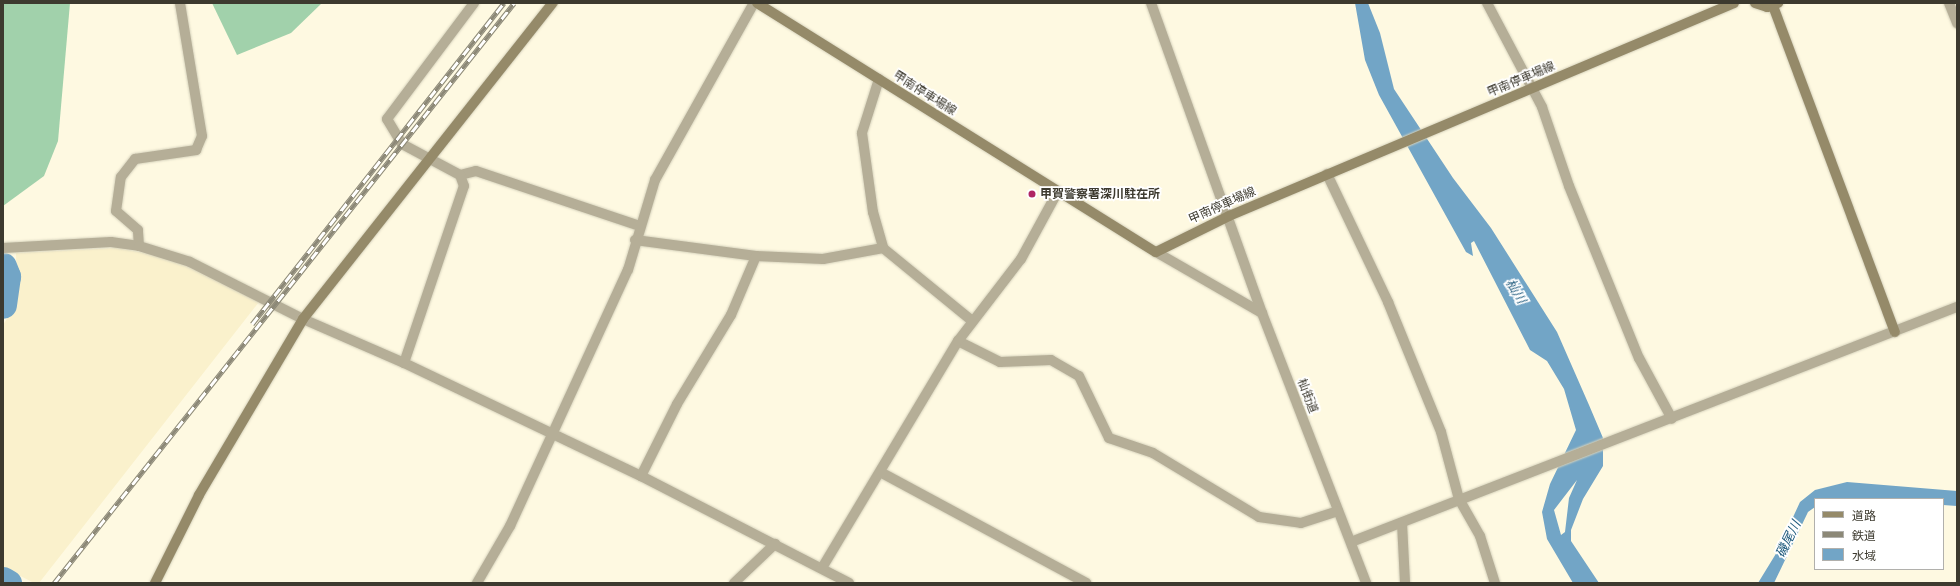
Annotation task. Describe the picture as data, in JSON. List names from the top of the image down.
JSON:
{
  "streets": {
    "main road": ["甲南停車場線"],
    "street": ["杣街道"]
  },
  "crossings": [
    ["甲南停車場線", "杣街道"]
  ],
  "water": ["杣川", "磯尾川"],
  "places": ["甲賀警察署深川駐在所"],
  "legend": ["道路", "鉄道", "水域"]
}
